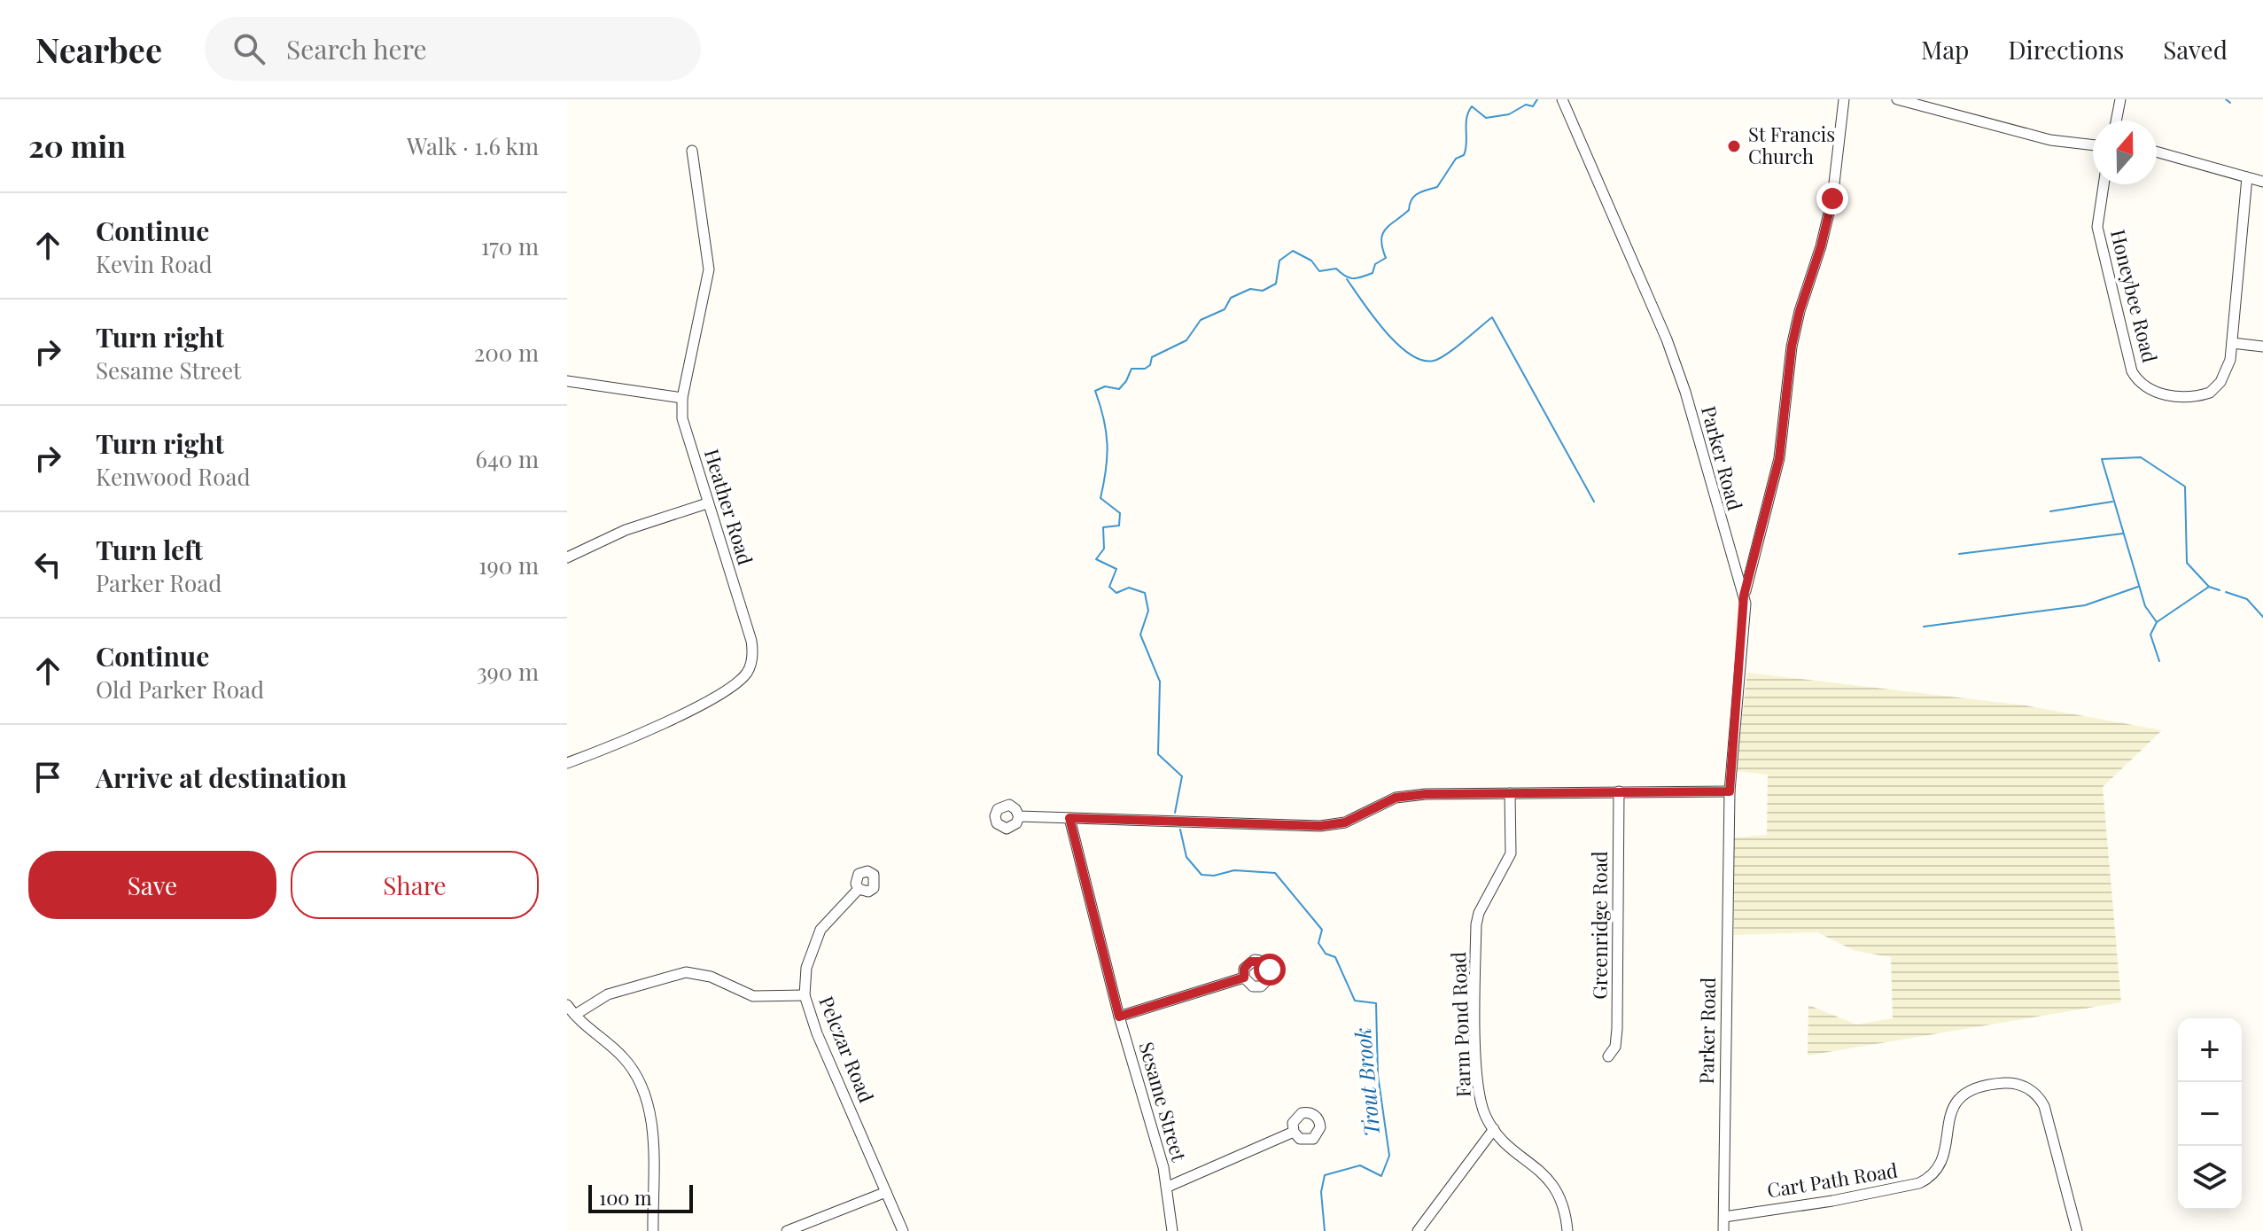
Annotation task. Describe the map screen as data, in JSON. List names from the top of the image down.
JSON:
{
  "streets": {
    "street": [
      "Honeybee Road",
      "Parker Road",
      "Heather Road",
      "Greenridge Road",
      "Farm Pond Road",
      "Pelczar Road",
      "Sesame Street",
      "Cart Path Road"
    ]
  },
  "crossings": [
    ["Parker Road", "Cart Path Road"]
  ],
  "water": ["Trout Brook"],
  "places": ["St Francis Church"],
  "scale_bar": "100 m",
  "north": "top",
  "page": {
    "header": "Nearbee",
    "search": "Search here",
    "nav": ["Map", "Directions", "Saved"],
    "heading": ["20 min", "Walk · 1.6 km"],
    "list": [
      ["Continue", "Kevin Road", "170 m"],
      ["Turn right", "Sesame Street", "200 m"],
      ["Turn right", "Kenwood Road", "640 m"],
      ["Turn left", "Parker Road", "190 m"],
      ["Continue", "Old Parker Road", "390 m"],
      "Arrive at destination"
    ],
    "buttons": ["Save", "Share"],
    "map_buttons": ["+", "−"],
    "scale": "100 m"
  }
}
